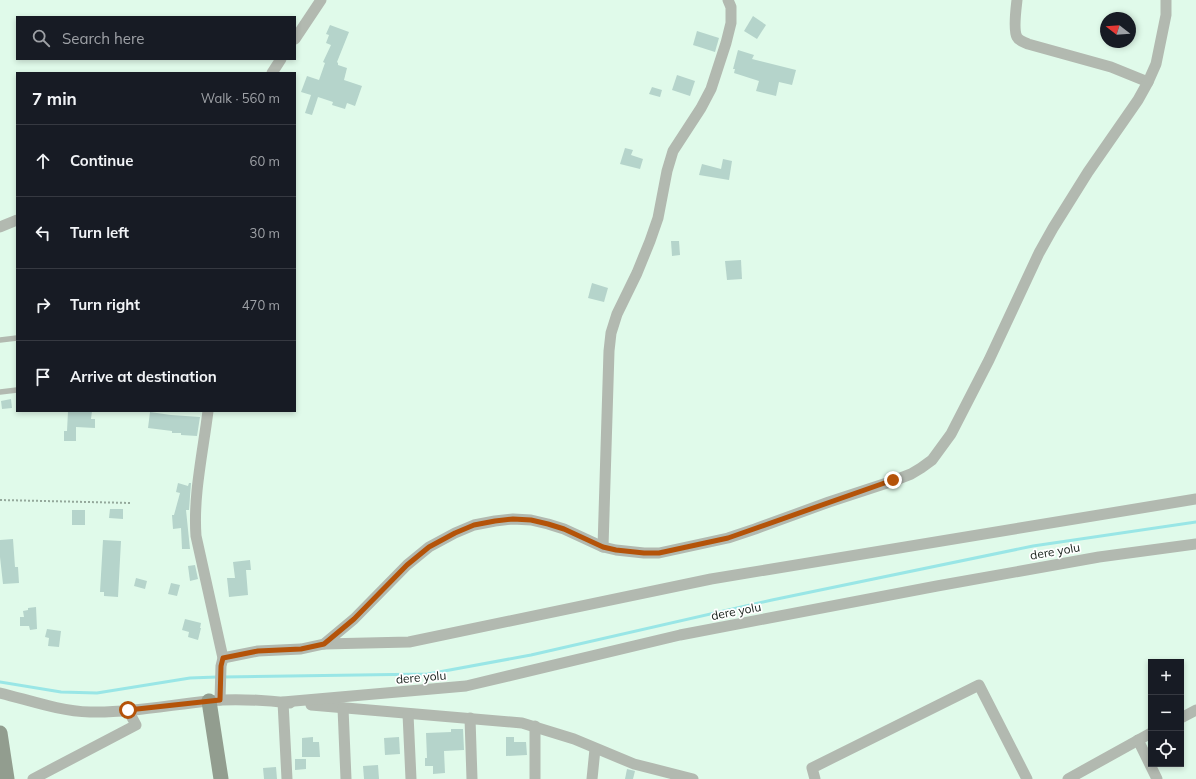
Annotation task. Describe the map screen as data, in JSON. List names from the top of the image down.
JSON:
{
  "streets": {
    "street": ["dere yolu"]
  },
  "north": "left",
  "page": {
    "search": "Search here",
    "heading": ["7 min", "Walk · 560 m"],
    "list": [
      ["Continue", "60 m"],
      ["Turn left", "30 m"],
      ["Turn right", "470 m"],
      "Arrive at destination"
    ],
    "map_buttons": ["+", "−"]
  }
}
